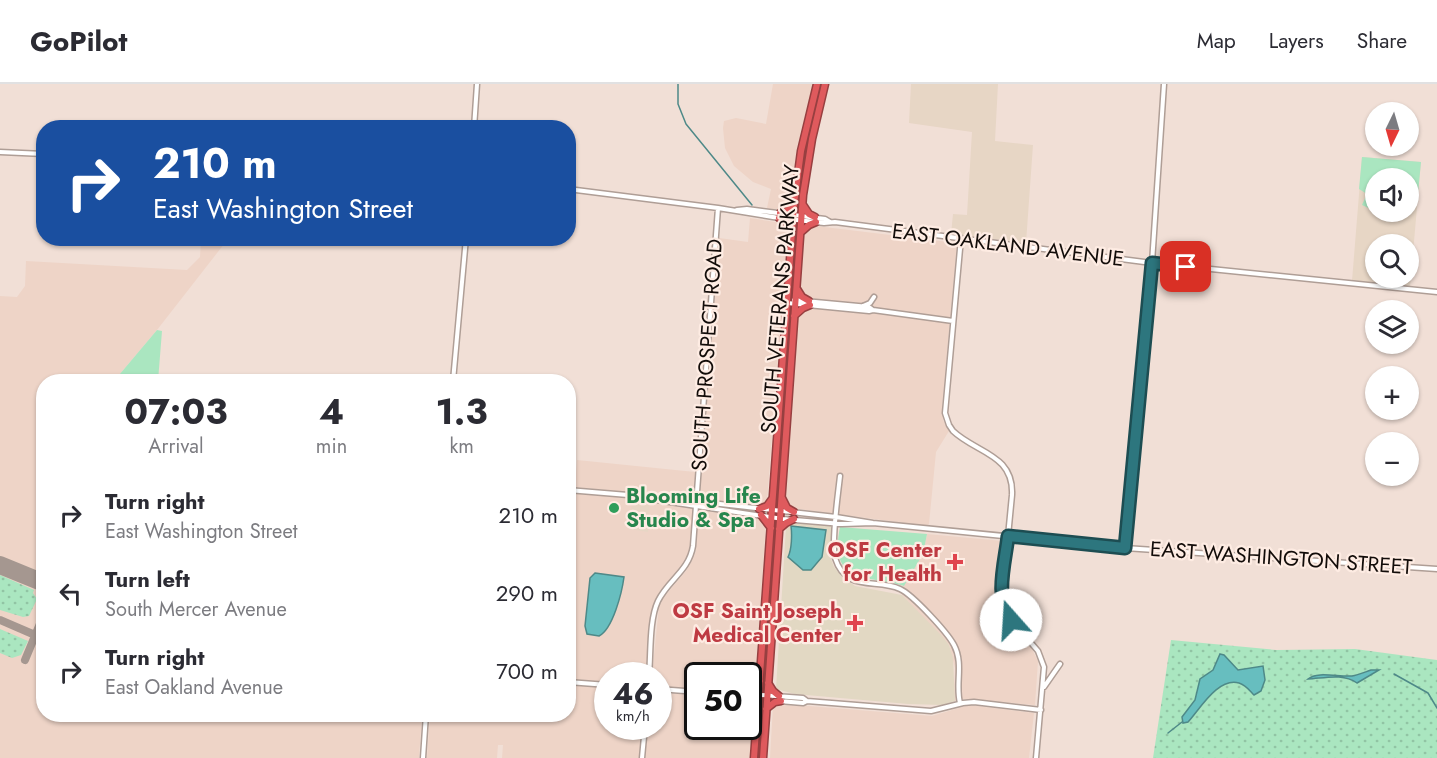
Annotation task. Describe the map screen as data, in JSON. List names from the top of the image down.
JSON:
{
  "streets": {
    "highway": ["SOUTH VETERANS PARKWAY"],
    "main road": ["EAST OAKLAND AVENUE", "SOUTH PROSPECT ROAD", "EAST WASHINGTON STREET"]
  },
  "crossings": [
    ["EAST OAKLAND AVENUE", "SOUTH VETERANS PARKWAY"],
    ["EAST OAKLAND AVENUE", "SOUTH PROSPECT ROAD"],
    ["SOUTH VETERANS PARKWAY", "EAST WASHINGTON STREET"],
    ["SOUTH PROSPECT ROAD", "EAST WASHINGTON STREET"]
  ],
  "places": {
    "other": ["Blooming Life Studio & Spa"],
    "health": ["OSF Center for Health", "OSF Saint Joseph Medical Center"]
  },
  "north": "bottom",
  "page": {
    "header": "GoPilot",
    "nav": ["Map", "Layers", "Share"],
    "map_buttons": ["+", "−"],
    "turn": ["210 m", "East Washington Street"],
    "eta": [
      "07:03",
      "Arrival",
      "4",
      "min",
      "1.3",
      "km"
    ],
    "list": [
      {
        "name": "Turn right",
        "note": "East Washington Street",
        "value": "210 m"
      },
      {
        "name": "Turn left",
        "note": "South Mercer Avenue",
        "value": "290 m"
      },
      {
        "name": "Turn right",
        "note": "East Oakland Avenue",
        "value": "700 m"
      }
    ],
    "speed": "46 km/h",
    "limit": "50"
  }
}
